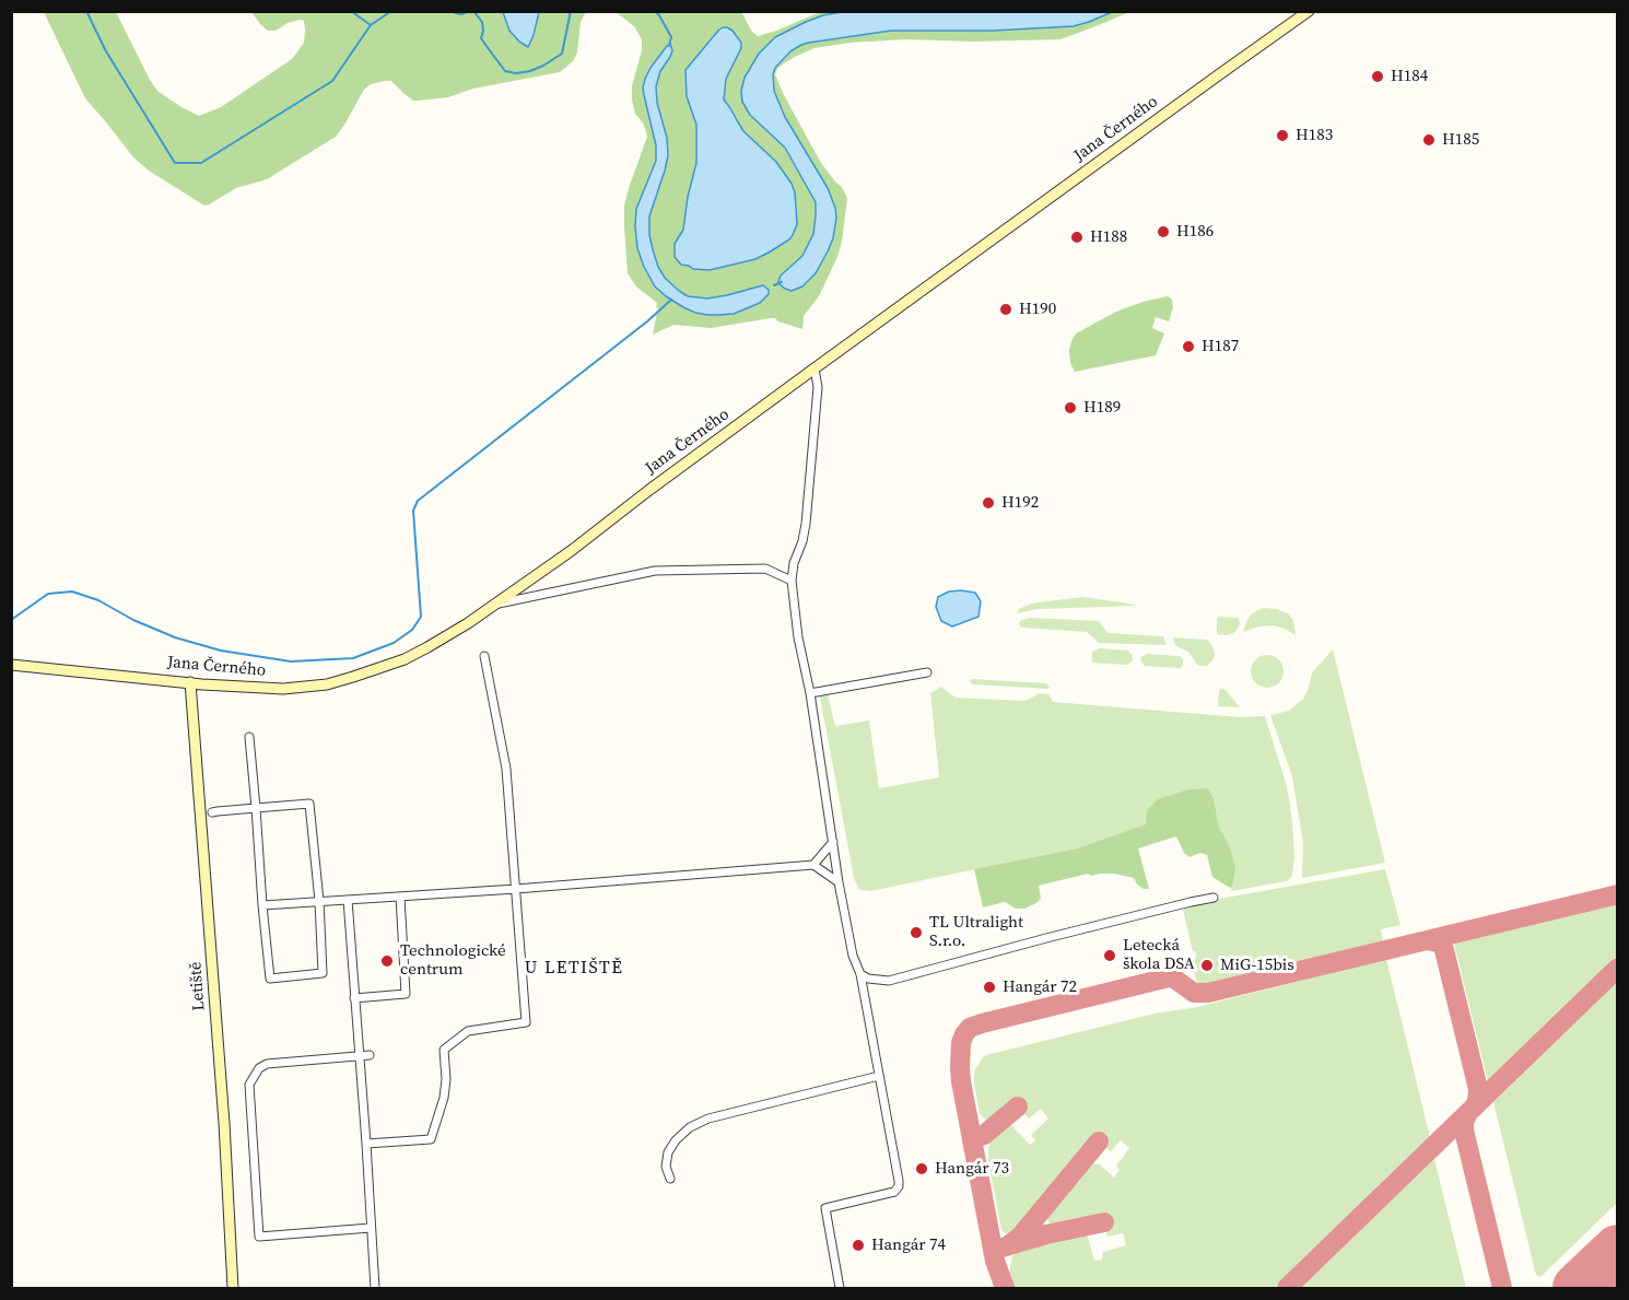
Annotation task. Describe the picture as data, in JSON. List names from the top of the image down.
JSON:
{
  "streets": {
    "street": ["Jana Černého", "Letiště"]
  },
  "crossings": [
    ["Jana Černého", "Letiště"]
  ],
  "districts": ["U LETIŠTĚ"],
  "places": [
    "H184",
    "H183",
    "H185",
    "H186",
    "H188",
    "H190",
    "H187",
    "H189",
    "H192",
    "TL Ultralight S.r.o.",
    "Letecká škola DSA",
    "Technologické centrum",
    "MiG-15bis",
    "Hangár 72",
    "Hangár 73",
    "Hangár 74"
  ]
}
